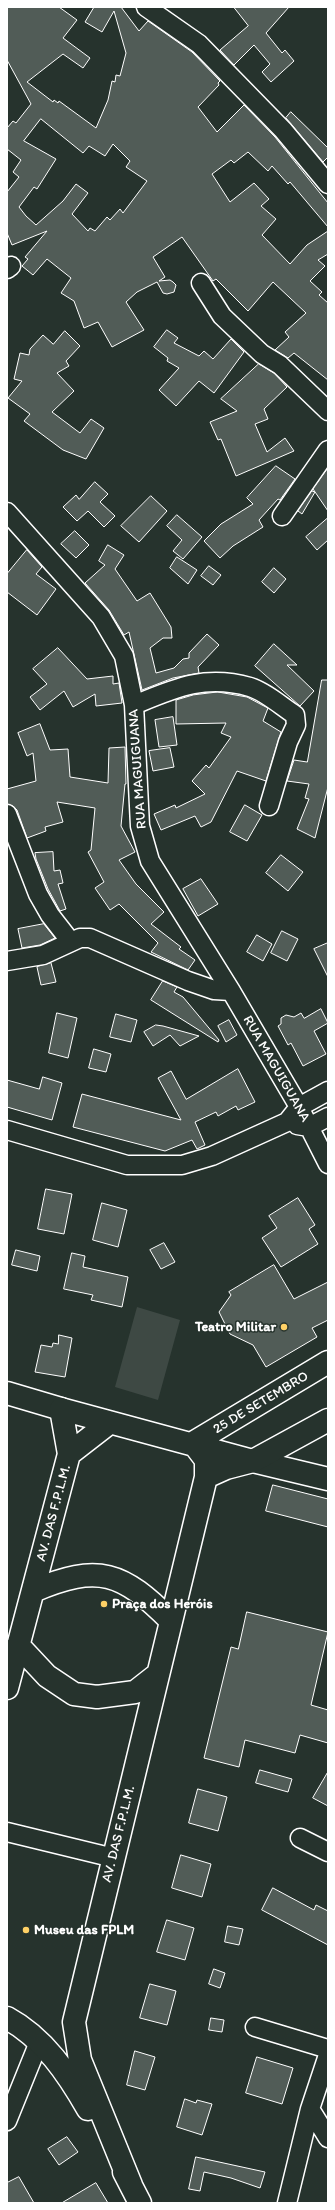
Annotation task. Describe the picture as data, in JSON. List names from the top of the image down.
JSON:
{
  "streets": {
    "main road": ["25 DE SETEMBRO", "AV. DAS F.P.L.M."],
    "street": ["RUA MAGUIGUANA"]
  },
  "crossings": [
    ["25 DE SETEMBRO", "AV. DAS F.P.L.M."]
  ],
  "places": ["Teatro Militar", "Praça dos Heróis", "Museu das FPLM"]
}
